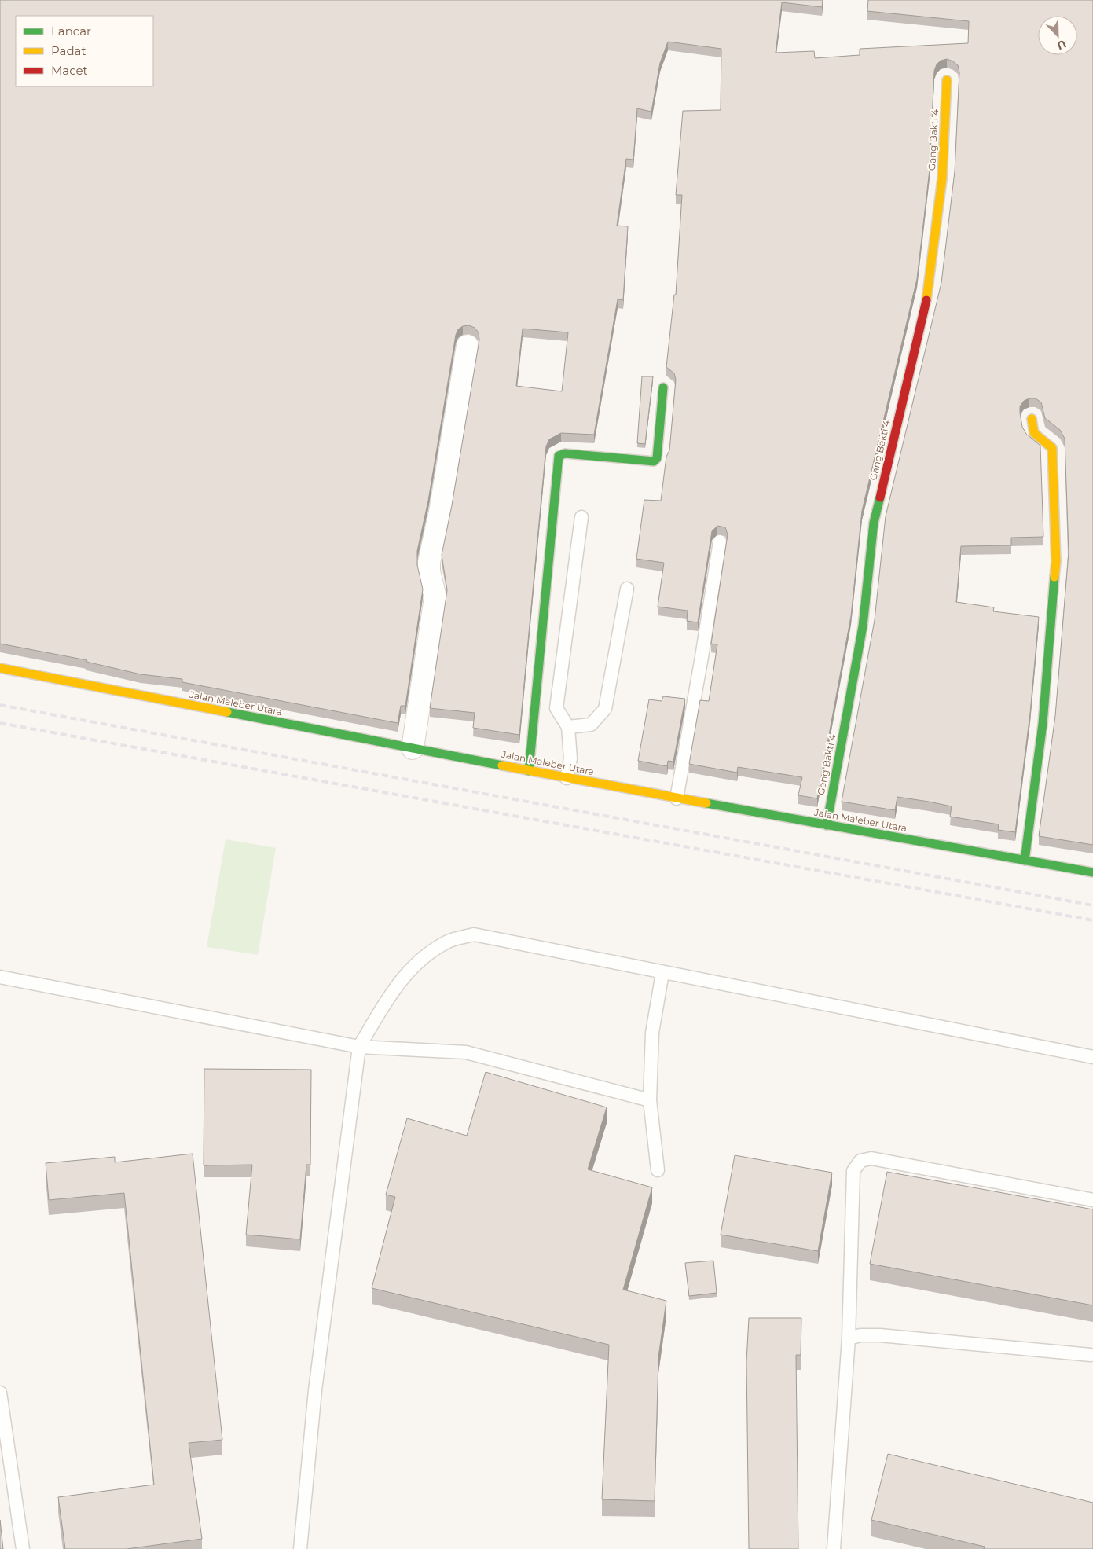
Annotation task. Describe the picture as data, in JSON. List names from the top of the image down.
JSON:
{
  "streets": {
    "street": ["Gang Bakti 4", "Jalan Maleber Utara"]
  },
  "crossings": [
    ["Gang Bakti 4", "Jalan Maleber Utara"]
  ],
  "legend": ["Lancar", "Padat", "Macet"],
  "north": "bottom right"
}
